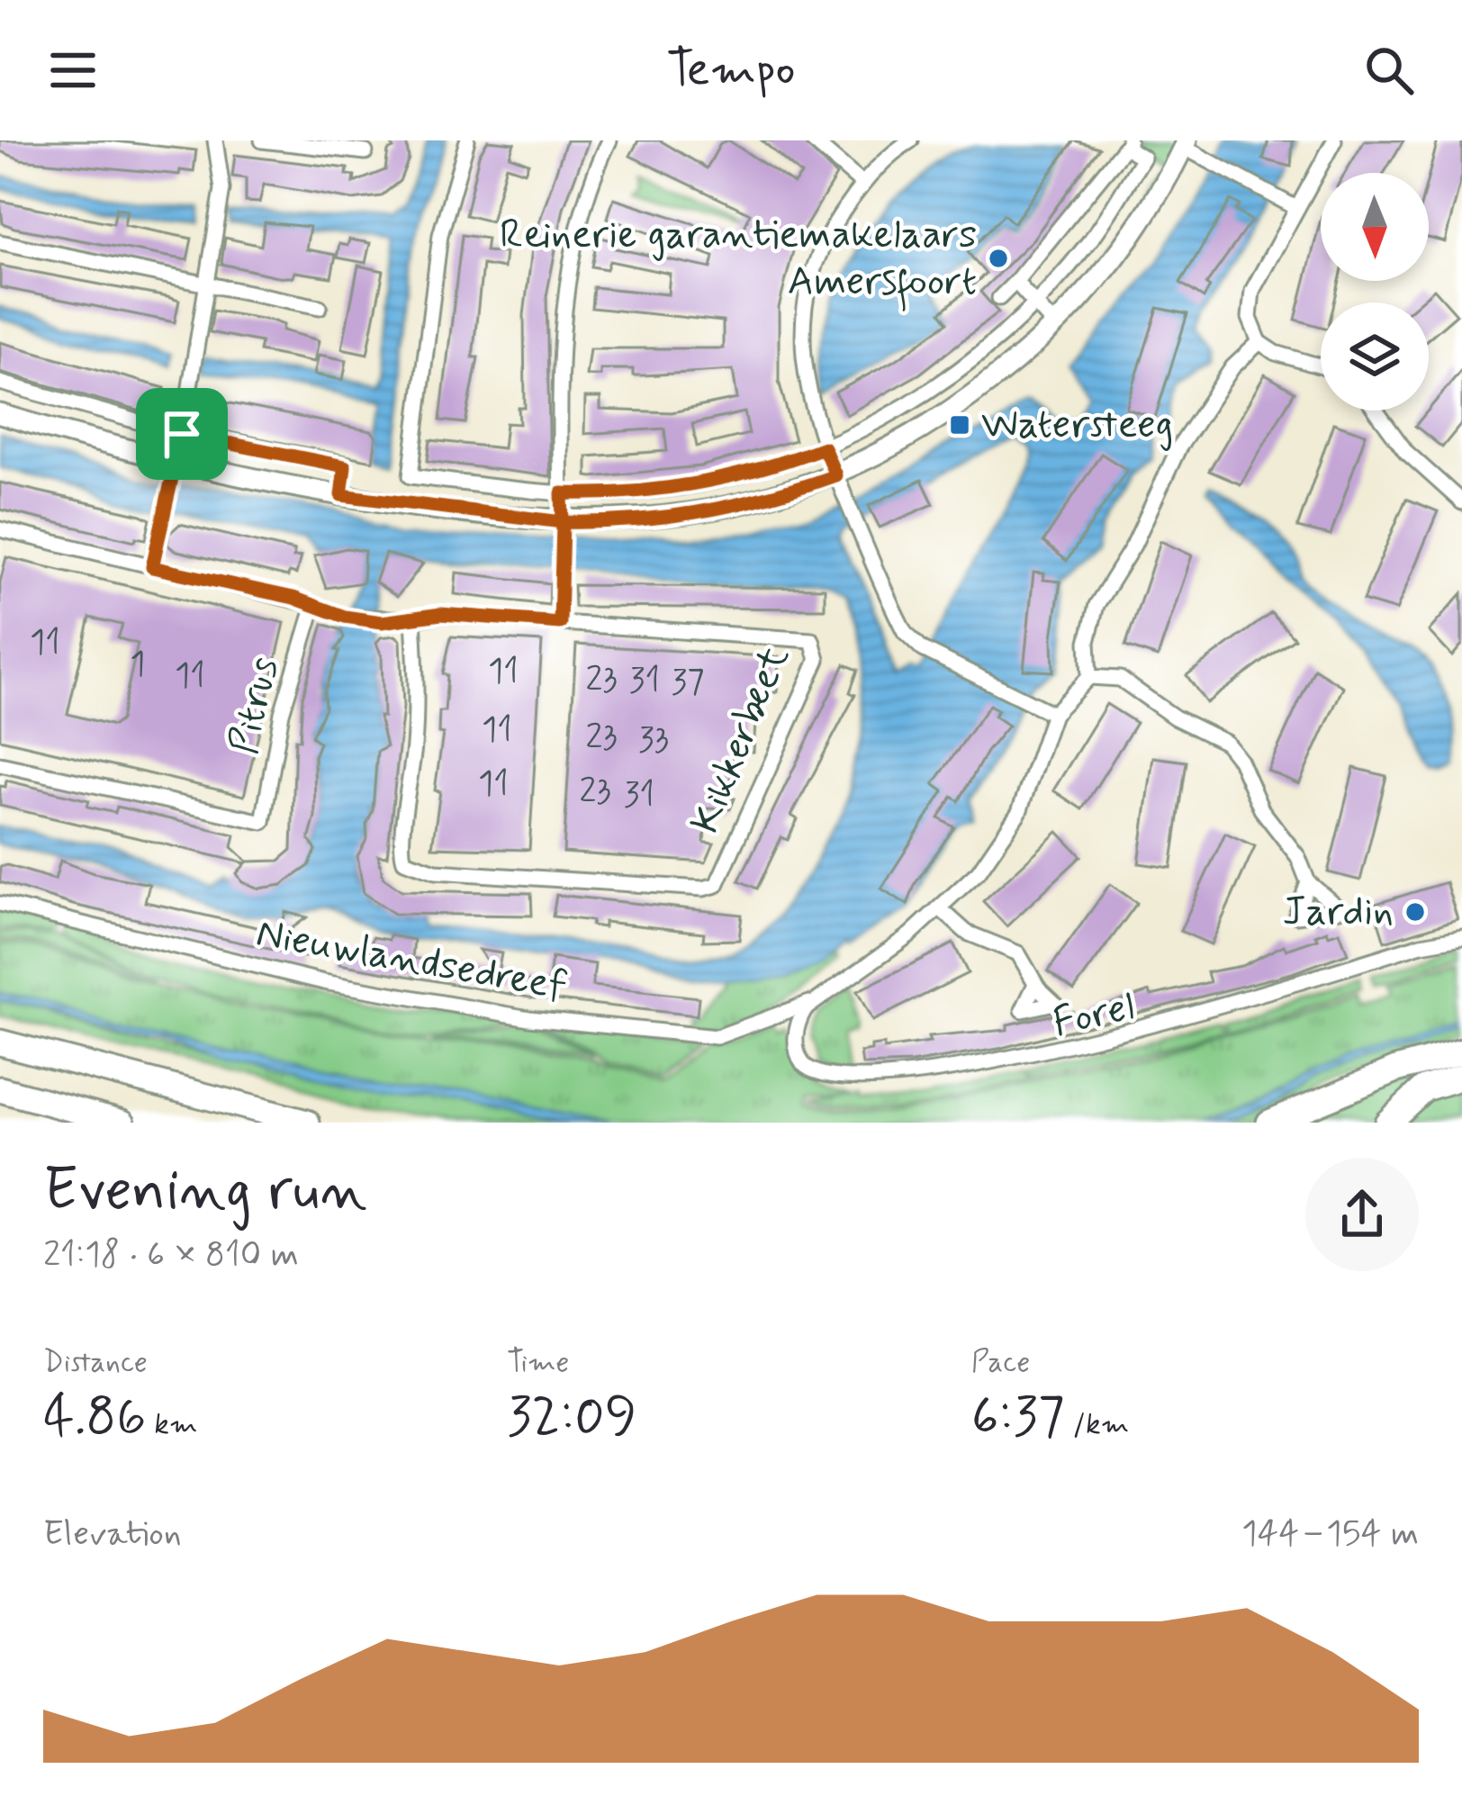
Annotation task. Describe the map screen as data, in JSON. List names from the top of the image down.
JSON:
{
  "streets": {
    "street": [
      "Pitrus",
      "Kikkerbeet",
      "Nieuwlandsedreef",
      "Forel"
    ]
  },
  "places": {
    "other": ["Reinerie garantiemakelaars Amersfoort", "Jardin"],
    "transit": ["Watersteeg"]
  },
  "house_numbers": [
    "11",
    "1",
    "11",
    "11",
    "23",
    "31",
    "37",
    "11",
    "23",
    "33",
    "11",
    "23",
    "31"
  ],
  "north": "bottom",
  "page": {
    "header": "Tempo",
    "heading": ["Evening run", "21:18 · 6 × 810 m"],
    "stats": [
      ["Distance", "4.86 km"],
      ["Time", "32:09"],
      ["Pace", "6:37 /km"]
    ],
    "chart": ["Elevation", "144–154 m"]
  }
}
